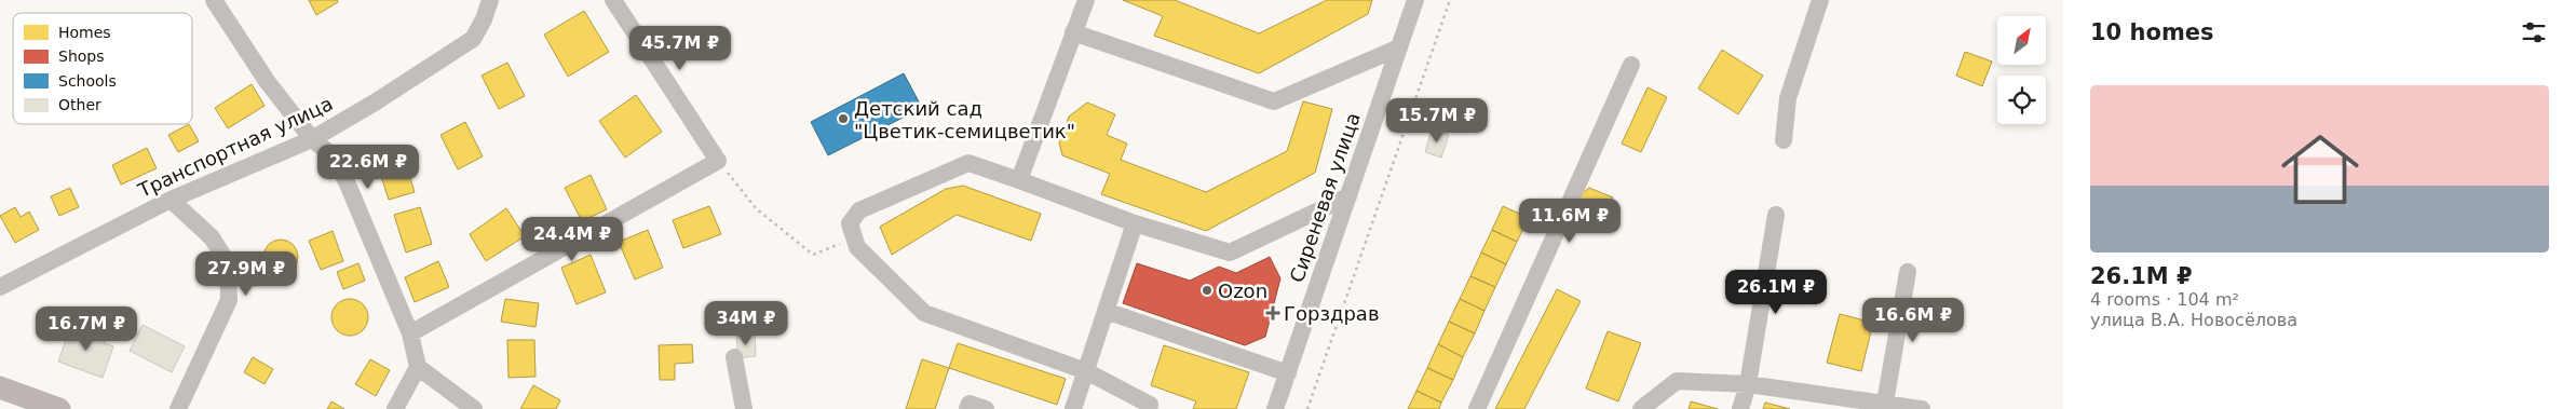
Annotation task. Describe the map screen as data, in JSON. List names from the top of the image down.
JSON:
{
  "streets": {
    "street": ["Транспортная улица", "Сиреневая улица"]
  },
  "places": {
    "other": ["Детский сад \"Цветик-семицветик\"", "Ozon"],
    "health": ["Горздрав"]
  },
  "legend": [
    "Homes",
    "Shops",
    "Schools",
    "Other"
  ],
  "north": "top right",
  "page": {
    "heading": "10 homes",
    "price": [
      "45.7M ₽",
      "15.7M ₽",
      "22.6M ₽",
      "11.6M ₽",
      "24.4M ₽",
      "27.9M ₽",
      "26.1M ₽",
      "16.6M ₽",
      "34M ₽",
      "16.7M ₽"
    ],
    "list": [
      {
        "name": "26.1M ₽",
        "note": "4 rooms · 104 m² · улица В.А. Новосёлова"
      }
    ]
  }
}
